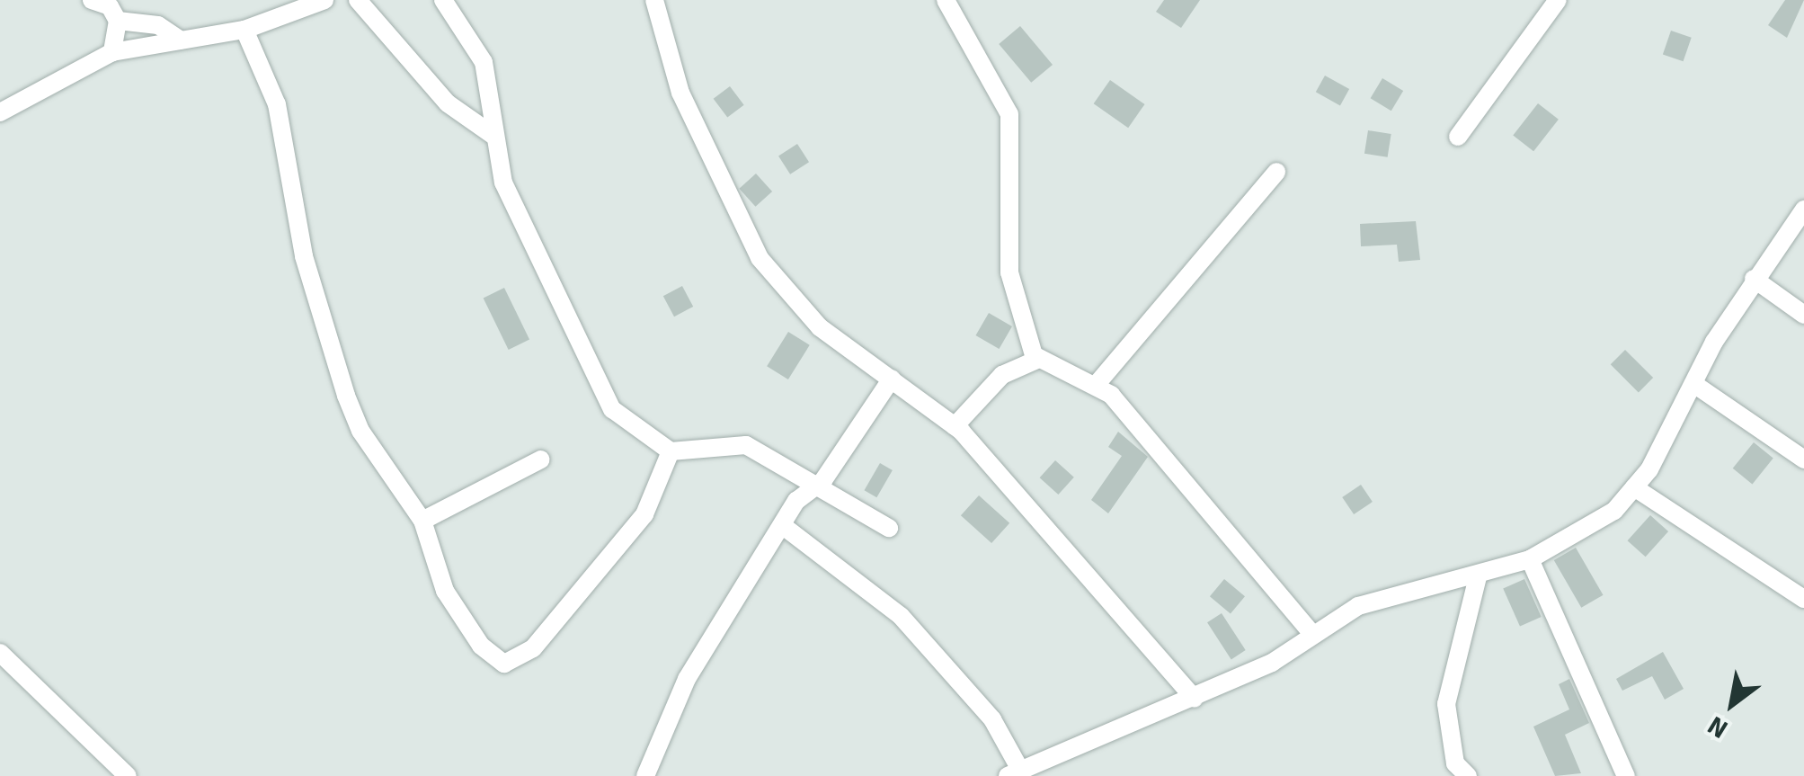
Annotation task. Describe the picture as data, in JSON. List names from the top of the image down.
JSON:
{
  "north": "bottom left"
}
